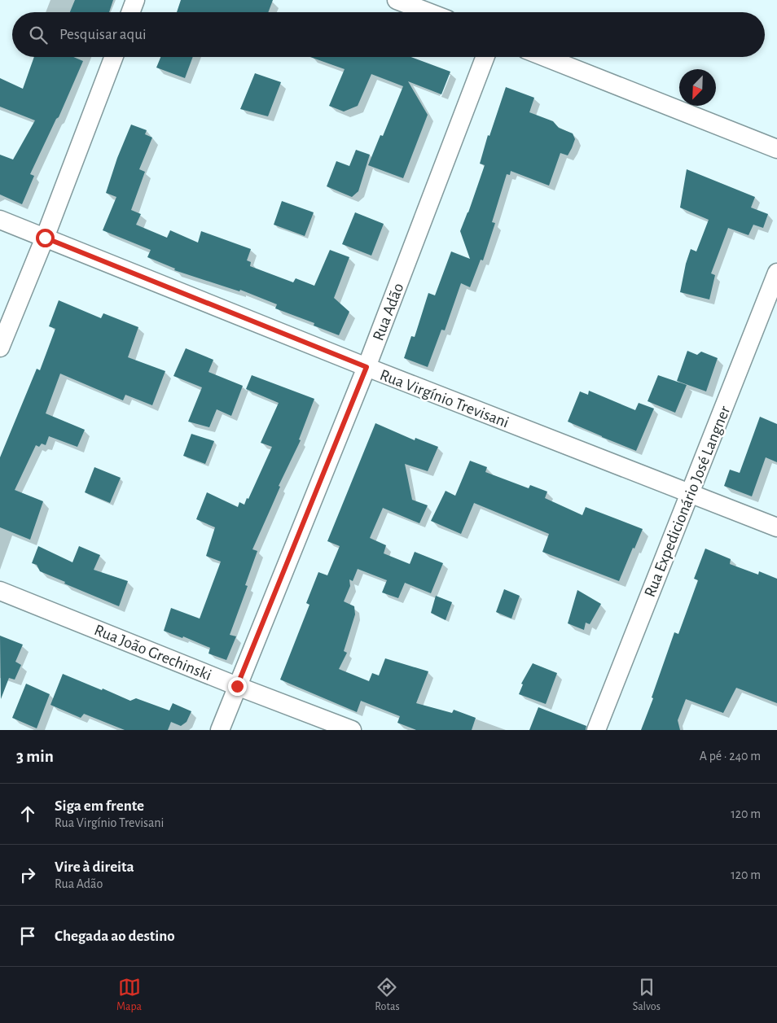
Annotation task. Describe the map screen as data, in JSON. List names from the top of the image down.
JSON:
{
  "streets": {
    "street": [
      "Rua Adão",
      "Rua Virgínio Trevisani",
      "Rua Expedicionário José Langner",
      "Rua João Grechinski"
    ]
  },
  "crossings": [
    ["Rua Adão", "Rua Virgínio Trevisani"],
    ["Rua Adão", "Rua João Grechinski"],
    ["Rua Virgínio Trevisani", "Rua Expedicionário José Langner"]
  ],
  "north": "bottom left",
  "page": {
    "search": "Pesquisar aqui",
    "heading": ["3 min", "A pé · 240 m"],
    "list": [
      ["Siga em frente", "Rua Virgínio Trevisani", "120 m"],
      ["Vire à direita", "Rua Adão", "120 m"],
      "Chegada ao destino"
    ],
    "nav": ["Mapa", "Rotas", "Salvos"]
  }
}
